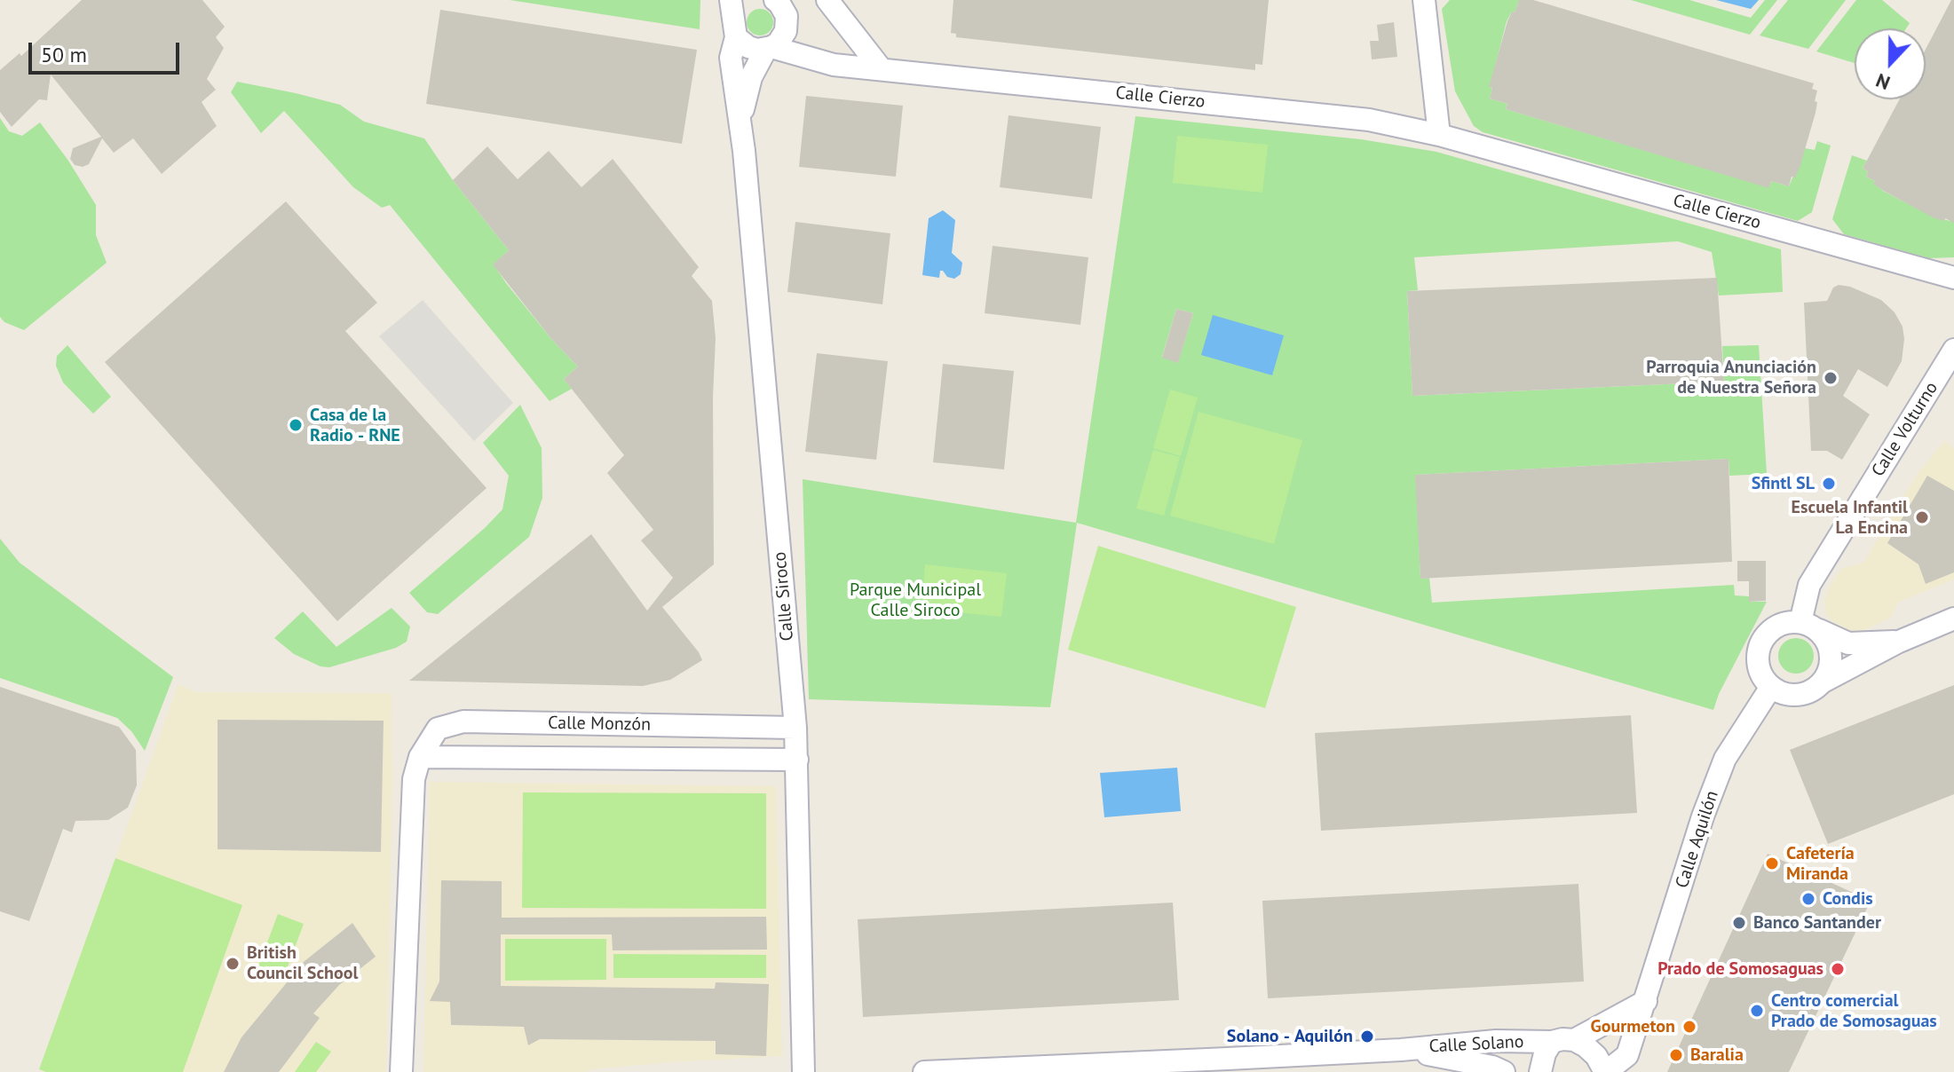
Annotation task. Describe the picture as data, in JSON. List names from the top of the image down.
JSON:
{
  "streets": {
    "street": [
      "Calle Cierzo",
      "Calle Volturno",
      "Calle Siroco",
      "Calle Monzón",
      "Calle Aquilón",
      "Calle Solano"
    ]
  },
  "crossings": [
    ["Calle Cierzo", "Calle Siroco"],
    ["Calle Volturno", "Calle Aquilón"],
    ["Calle Siroco", "Calle Monzón"]
  ],
  "parks": ["Parque Municipal Calle Siroco"],
  "places": [
    "Parroquia Anunciación de Nuestra Señora",
    "Casa de la Radio - RNE",
    "Sfintl SL",
    "Escuela Infantil La Encina",
    "Cafetería Miranda",
    "Condis",
    "Banco Santander",
    "British Council School",
    "Prado de Somosaguas",
    "Centro comercial Prado de Somosaguas",
    "Gourmeton",
    "Solano - Aquilón",
    "Baralia"
  ],
  "scale_bar": "50 m",
  "north": "bottom"
}
